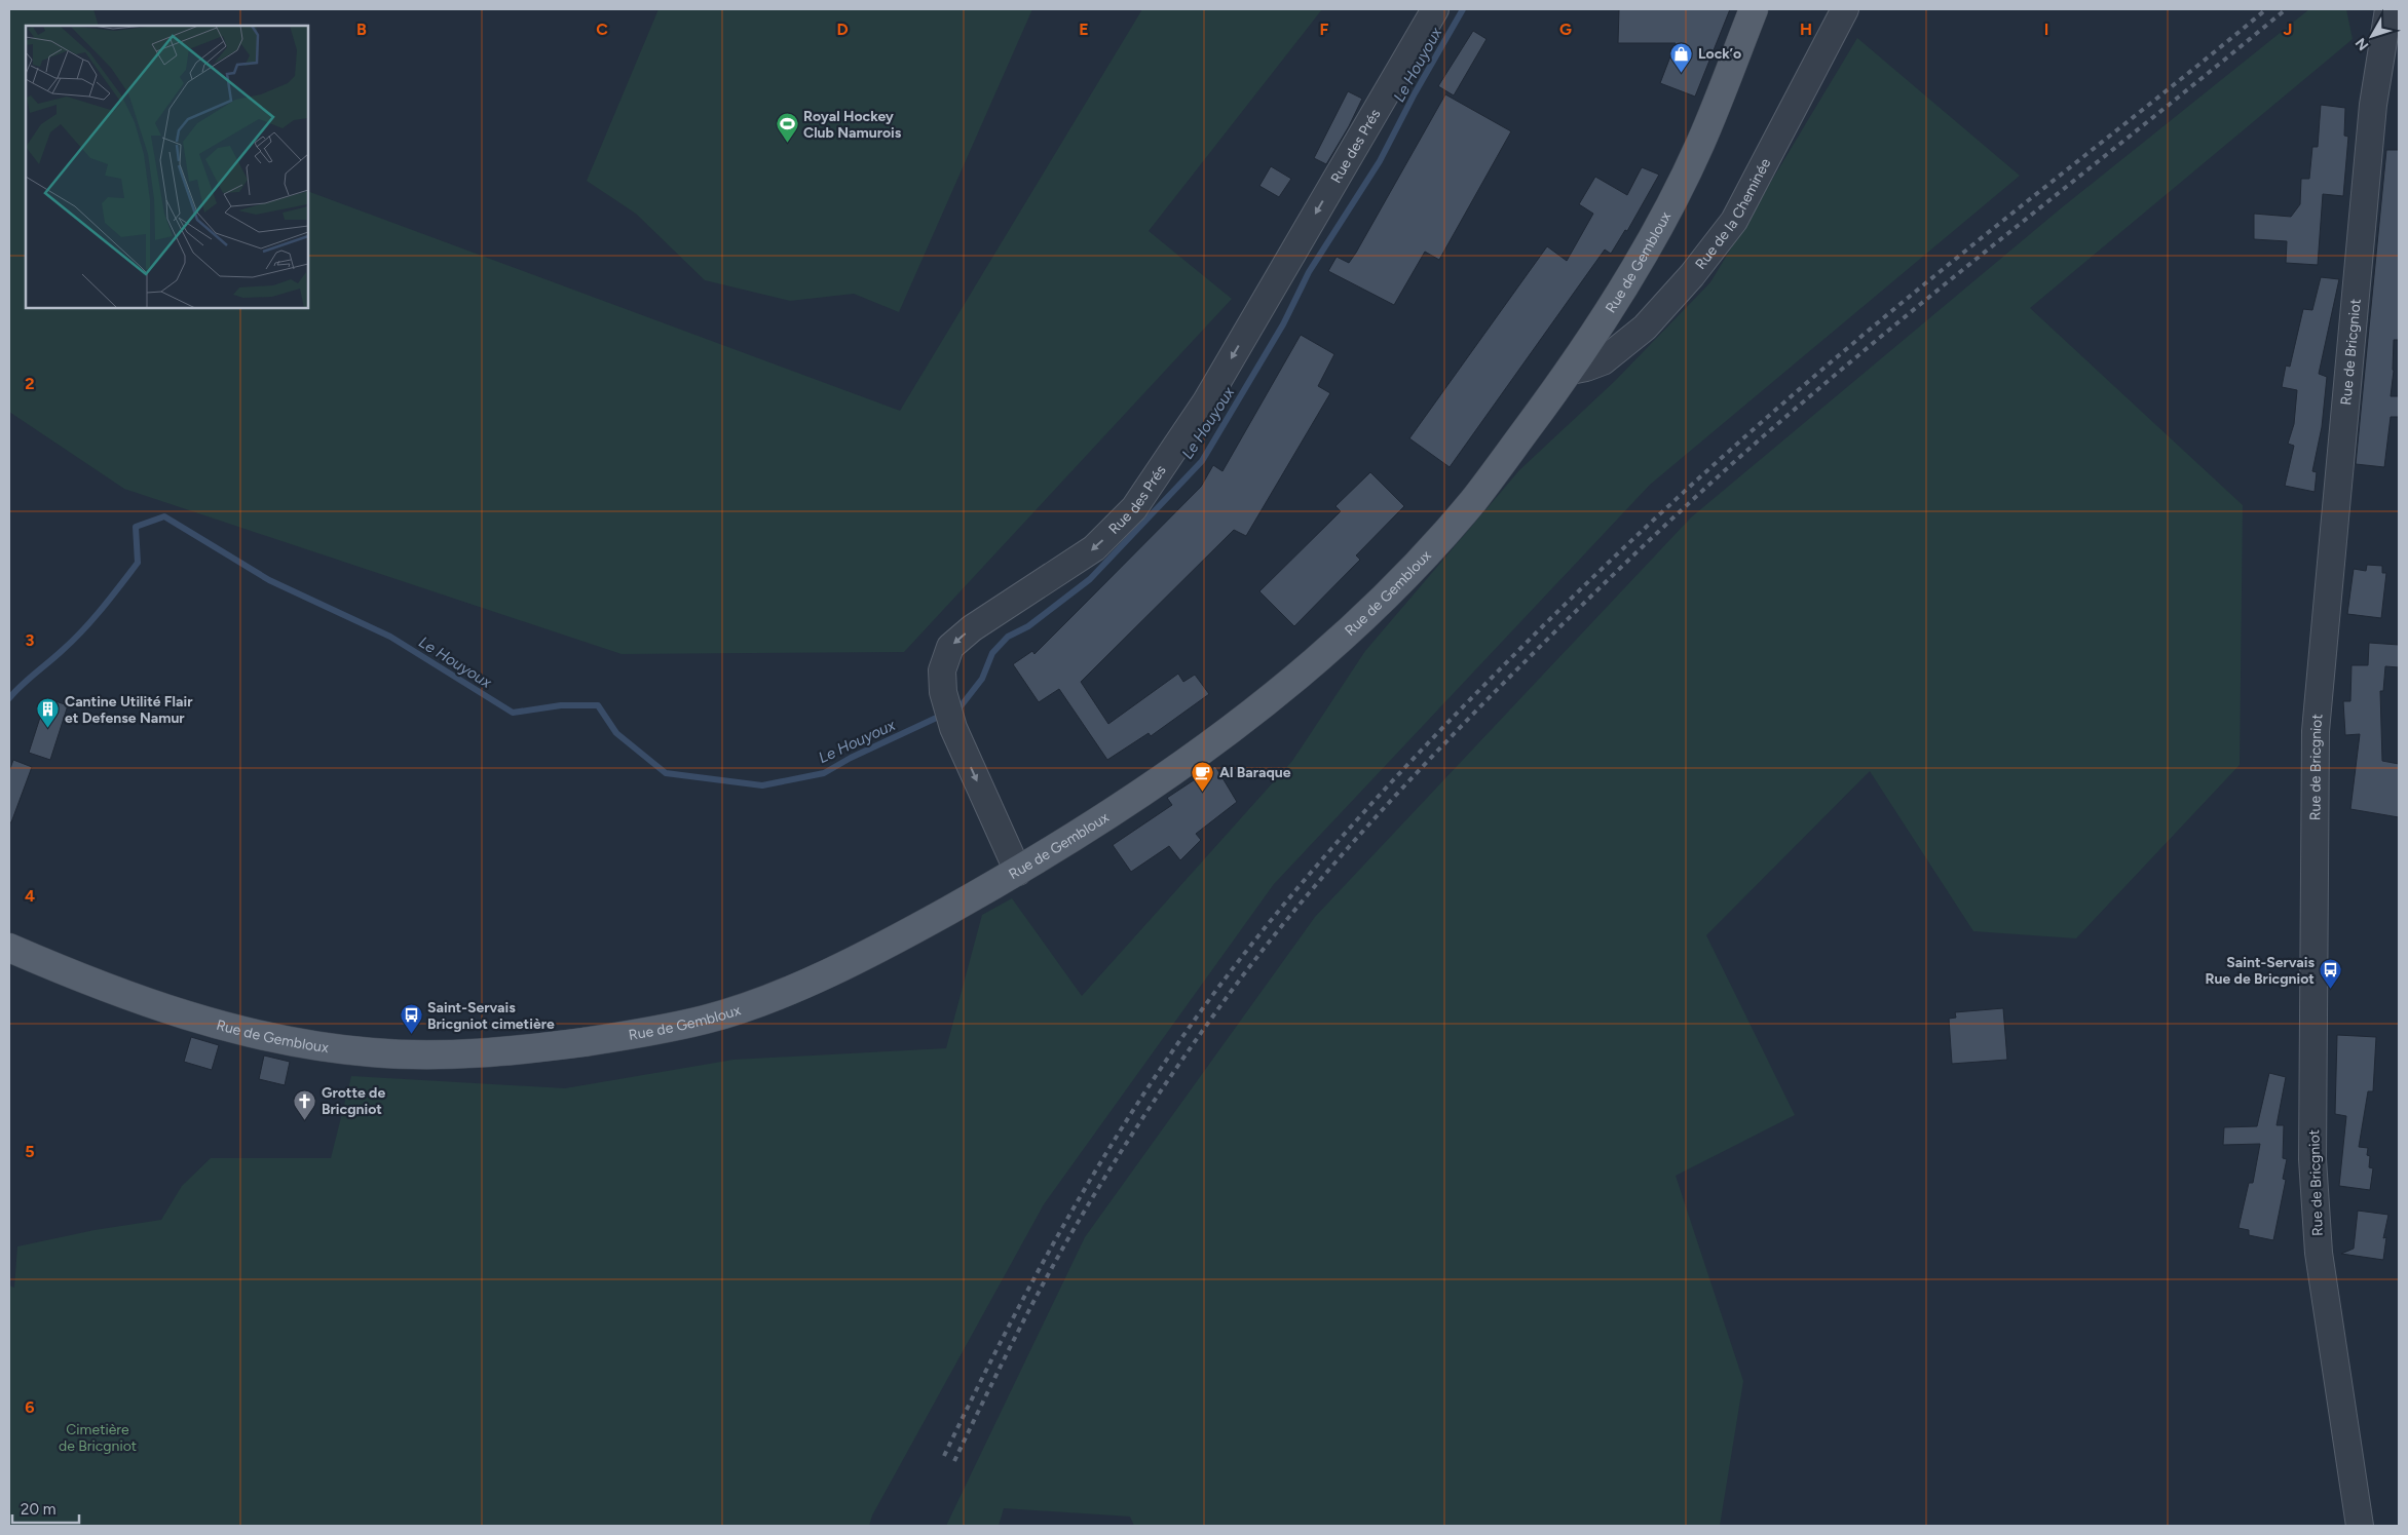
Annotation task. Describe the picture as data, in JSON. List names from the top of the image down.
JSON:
{
  "streets": {
    "main road": ["Rue de Gembloux"],
    "street": ["Rue des Prés", "Rue de la Cheminée", "Rue de Bricgniot"]
  },
  "crossings": [
    ["Rue des Prés", "Rue de Gembloux"],
    ["Rue de la Cheminée", "Rue de Gembloux"]
  ],
  "one_way": ["Rue des Prés"],
  "water": ["Le Houyoux"],
  "parks": ["Cimetière de Bricgniot"],
  "places": {
    "shop": ["Lock’o"],
    "sports": ["Royal Hockey Club Namurois"],
    "building": ["Cantine Utilité Flair et Defense Namur"],
    "cafe": ["Al Baraque"],
    "bus stop": ["Saint-Servais Rue de Bricgniot", "Saint-Servais Bricgniot cimetière"],
    "church": ["Grotte de Bricgniot"]
  },
  "scale_bar": "20 m",
  "north": "bottom left",
  "grid": {
    "columns": [
      "B",
      "C",
      "D",
      "E",
      "F",
      "G",
      "H",
      "I",
      "J"
    ],
    "rows": [
      "2",
      "3",
      "4",
      "5",
      "6"
    ]
  }
}
